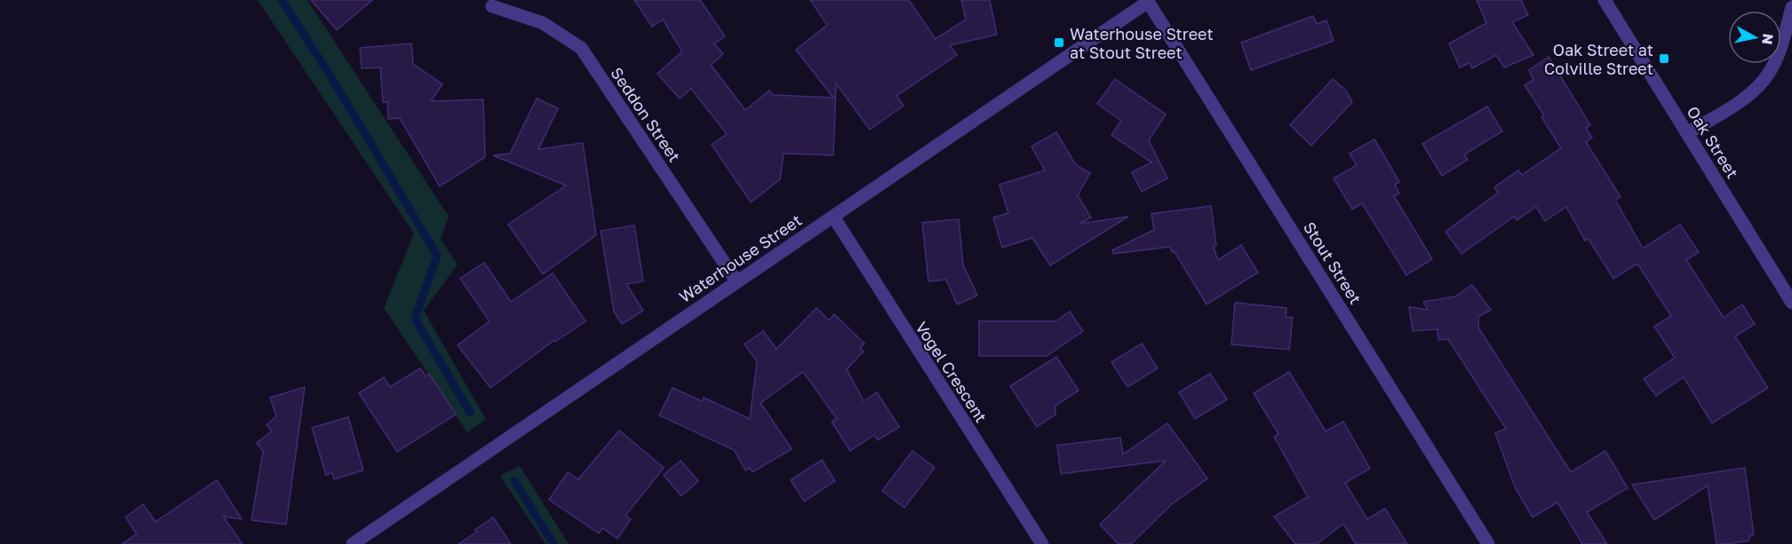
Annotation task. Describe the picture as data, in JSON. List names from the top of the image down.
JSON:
{
  "streets": {
    "street": [
      "Seddon Street",
      "Oak Street",
      "Waterhouse Street",
      "Stout Street",
      "Vogel Crescent"
    ]
  },
  "crossings": [
    ["Seddon Street", "Waterhouse Street"],
    ["Waterhouse Street", "Stout Street"],
    ["Waterhouse Street", "Vogel Crescent"]
  ],
  "places": {
    "transit": ["Waterhouse Street at Stout Street", "Oak Street at Colville Street"]
  },
  "north": "right"
}
